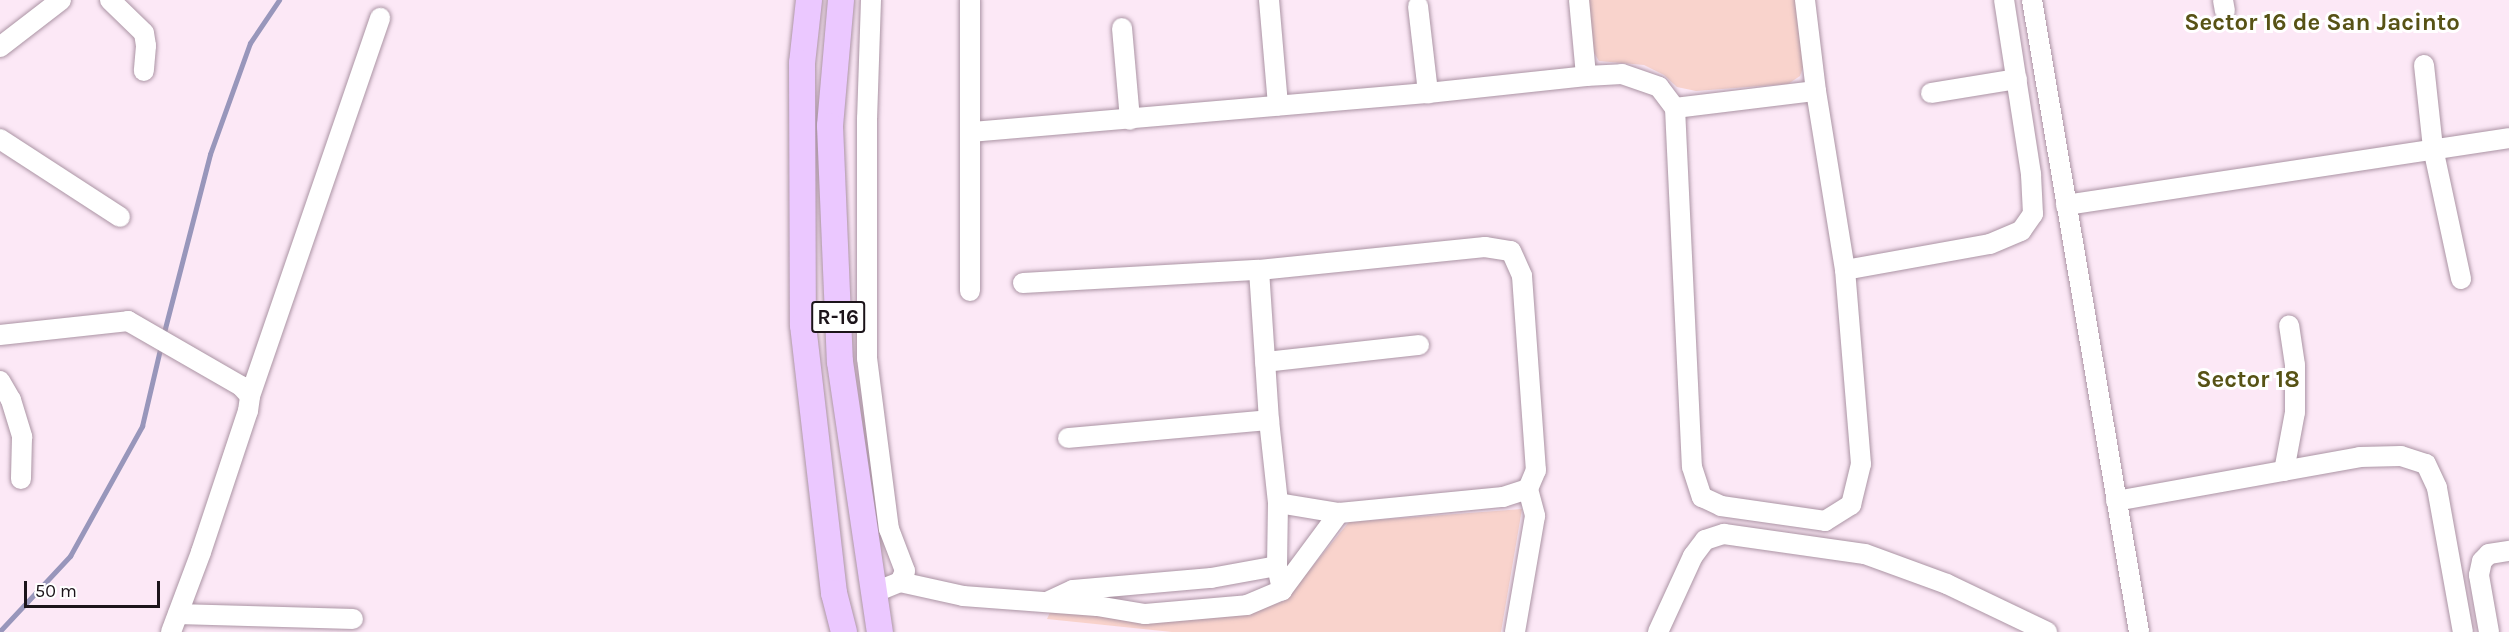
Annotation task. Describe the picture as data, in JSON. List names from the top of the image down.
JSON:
{
  "streets": {
    "main road": ["R-16"]
  },
  "districts": ["Sector 16 de San Jacinto", "Sector 18"],
  "scale_bar": "50 m"
}
